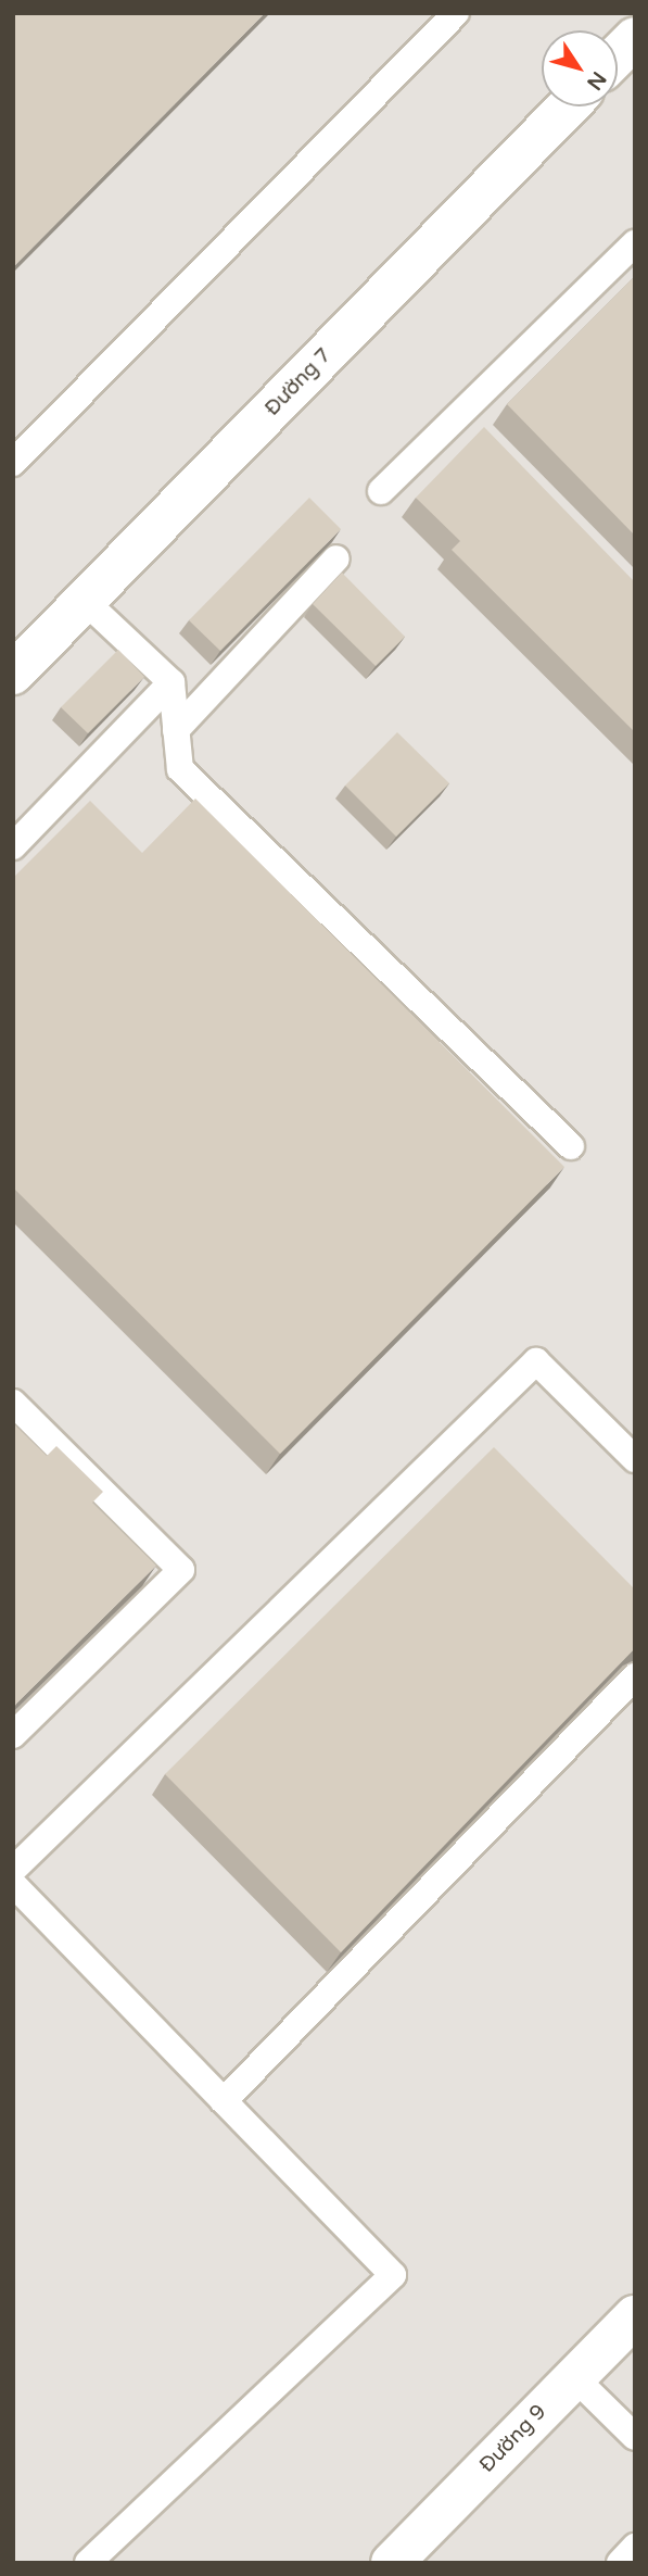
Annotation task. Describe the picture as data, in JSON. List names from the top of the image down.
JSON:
{
  "streets": {
    "street": ["Đường 7", "Đường 9"]
  },
  "north": "bottom right"
}
